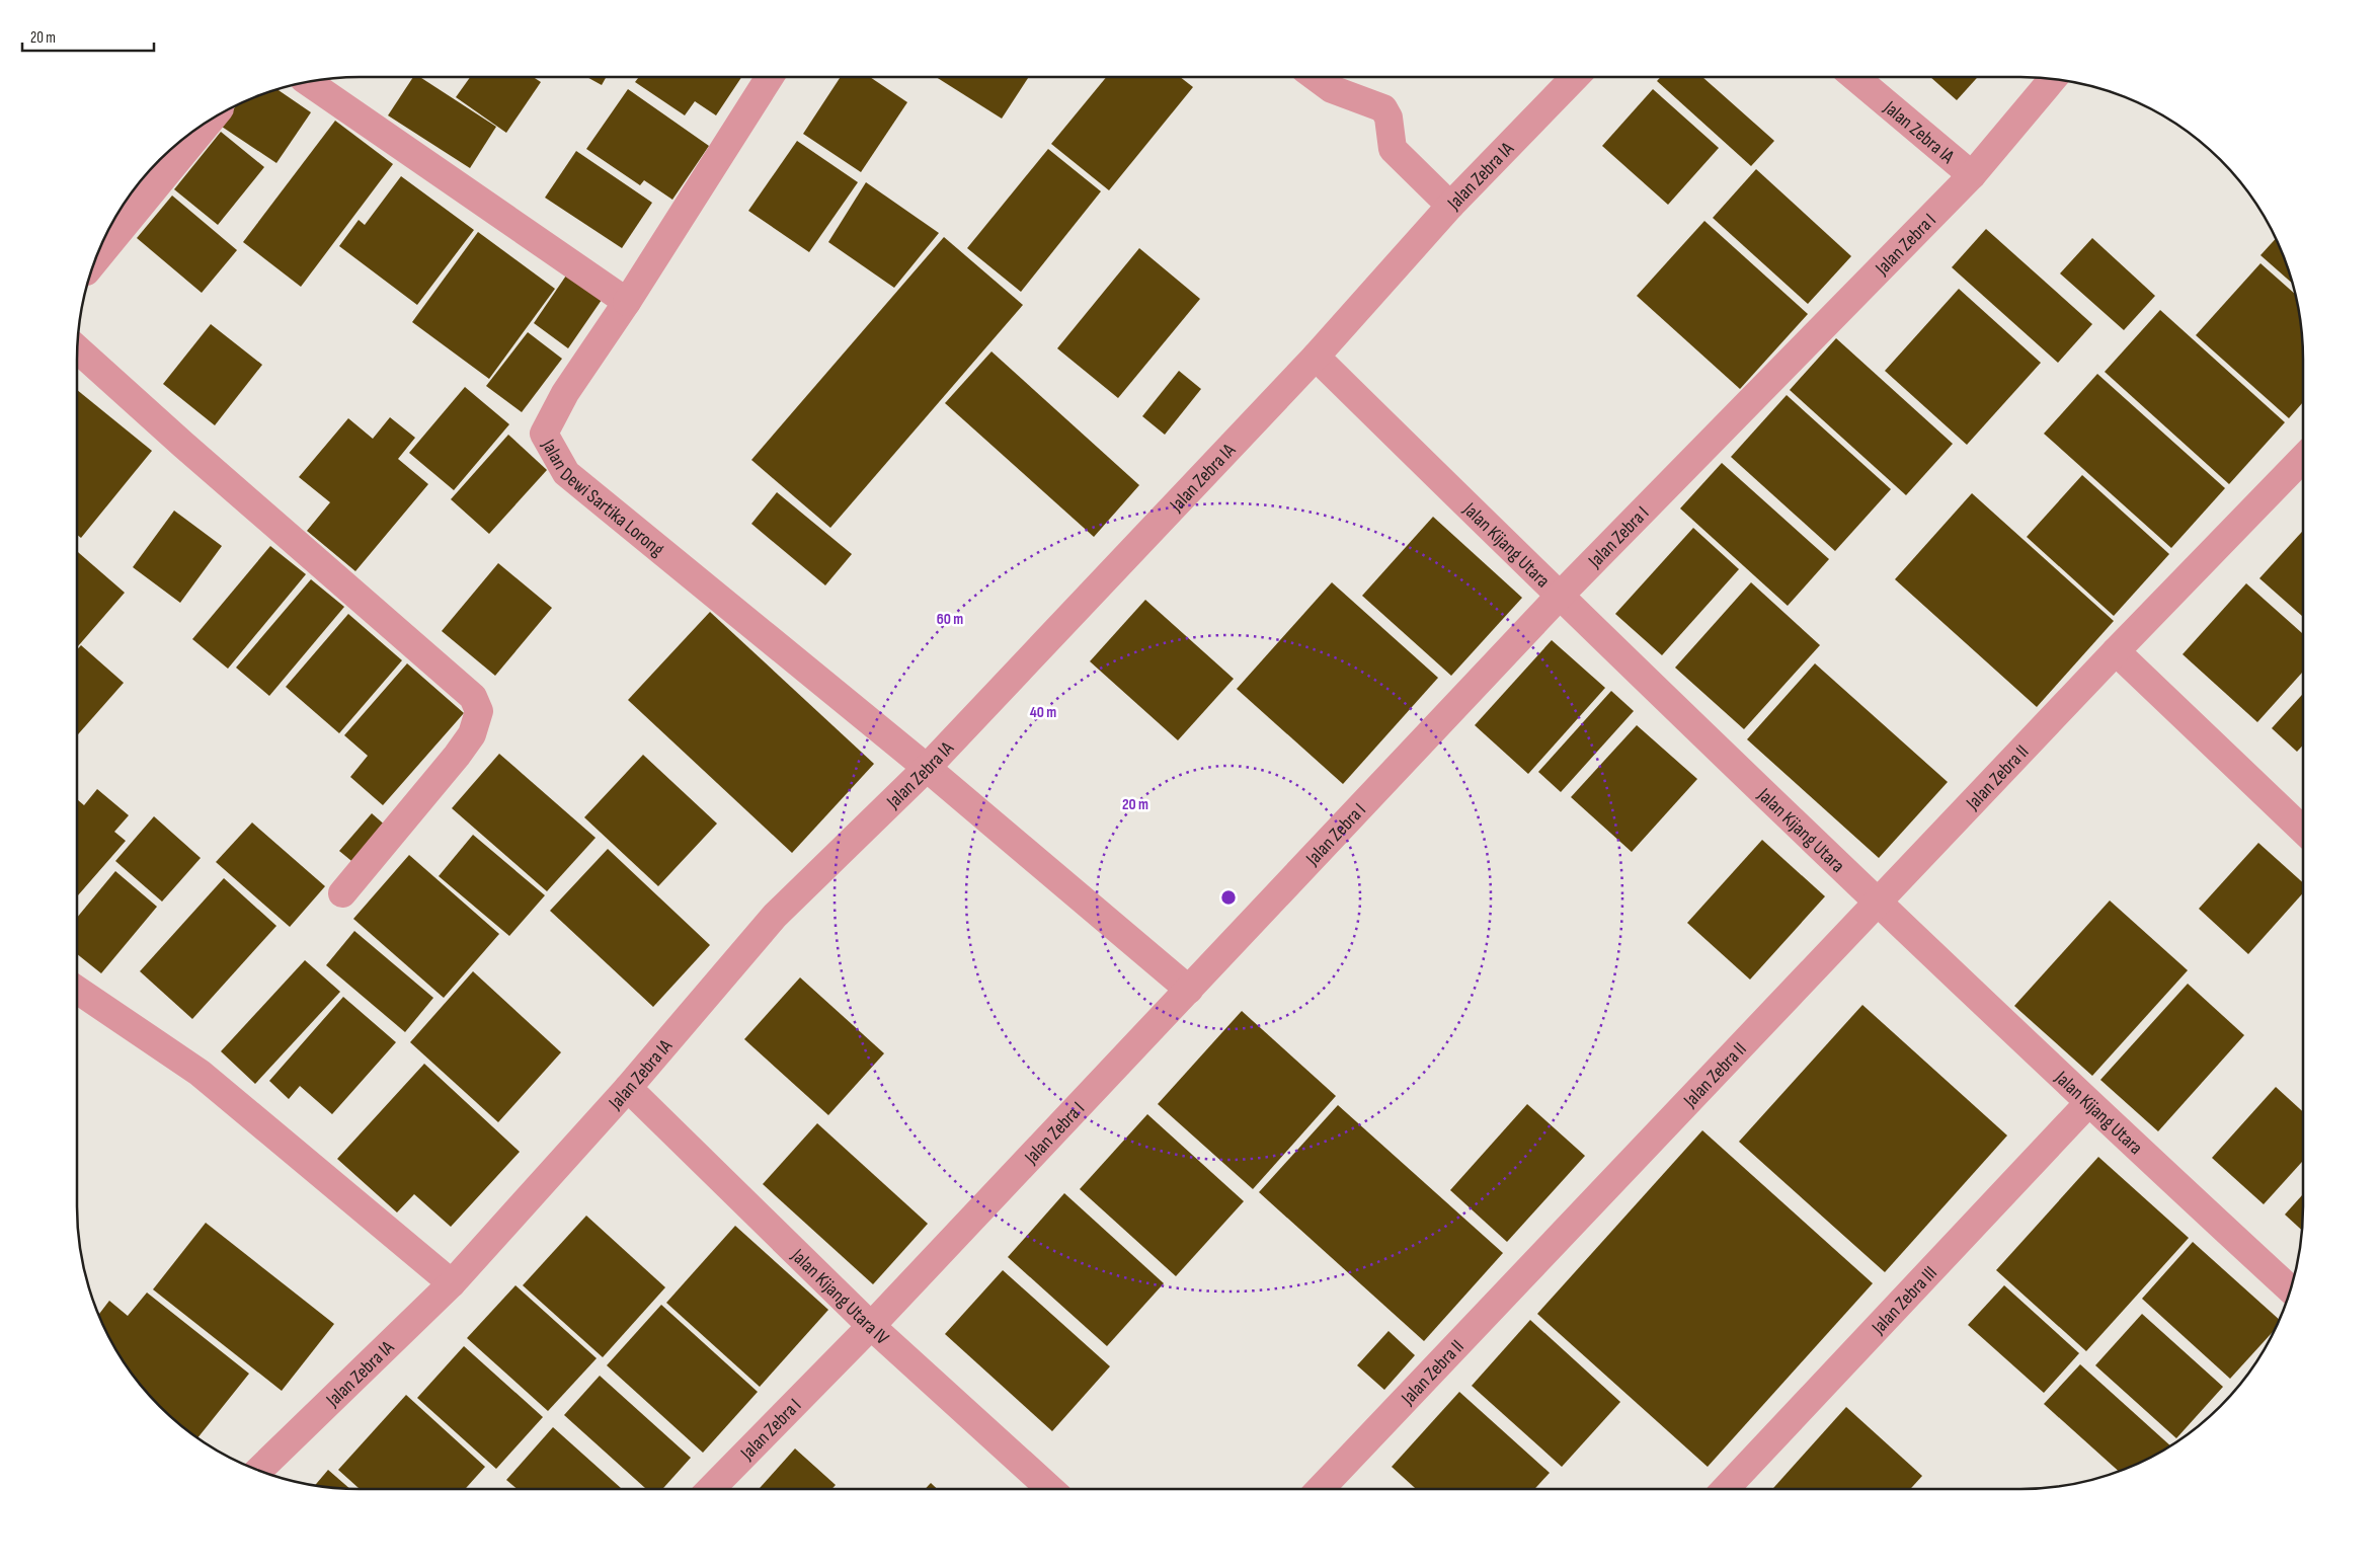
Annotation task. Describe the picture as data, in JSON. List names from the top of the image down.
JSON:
{
  "streets": {
    "street": [
      "Jalan Zebra IA",
      "Jalan Zebra I",
      "Jalan Dewi Sartika Lorong",
      "Jalan Kijang Utara",
      "Jalan Zebra II",
      "Jalan Kijang Utara IV",
      "Jalan Zebra III"
    ]
  },
  "crossings": [
    ["Jalan Zebra IA", "Jalan Zebra I"],
    ["Jalan Zebra IA", "Jalan Dewi Sartika Lorong"],
    ["Jalan Zebra IA", "Jalan Kijang Utara"],
    ["Jalan Zebra IA", "Jalan Kijang Utara IV"],
    ["Jalan Zebra I", "Jalan Kijang Utara"],
    ["Jalan Zebra I", "Jalan Kijang Utara IV"],
    ["Jalan Kijang Utara", "Jalan Zebra II"],
    ["Jalan Kijang Utara", "Jalan Zebra III"]
  ],
  "scale_bar": "20 m",
  "rings": ["60 m", "40 m", "20 m"]
}
